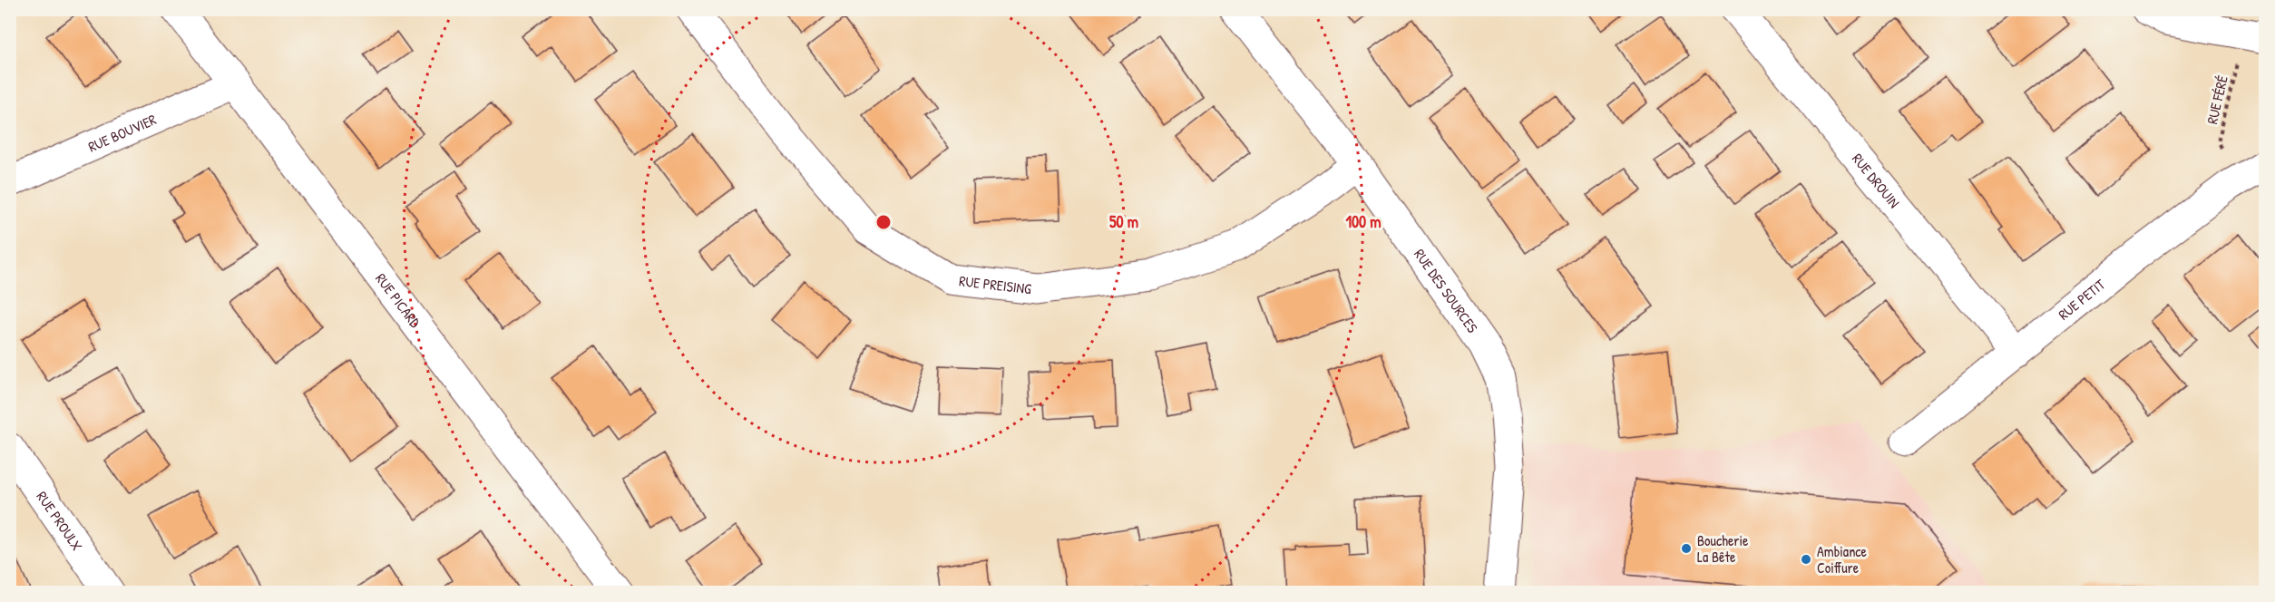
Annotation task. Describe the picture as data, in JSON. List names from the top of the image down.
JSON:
{
  "streets": {
    "street": [
      "RUE BOUVIER",
      "RUE DROUIN",
      "RUE PREISING",
      "RUE DES SOURCES",
      "RUE PETIT",
      "RUE PICARD",
      "RUE PROULX"
    ],
    "path": ["RUE FÉRÉ"]
  },
  "crossings": [
    ["RUE BOUVIER", "RUE PICARD"],
    ["RUE DROUIN", "RUE PETIT"],
    ["RUE PREISING", "RUE DES SOURCES"]
  ],
  "places": ["Boucherie La Bête", "Ambiance Coiffure"],
  "rings": ["50 m", "100 m"]
}
